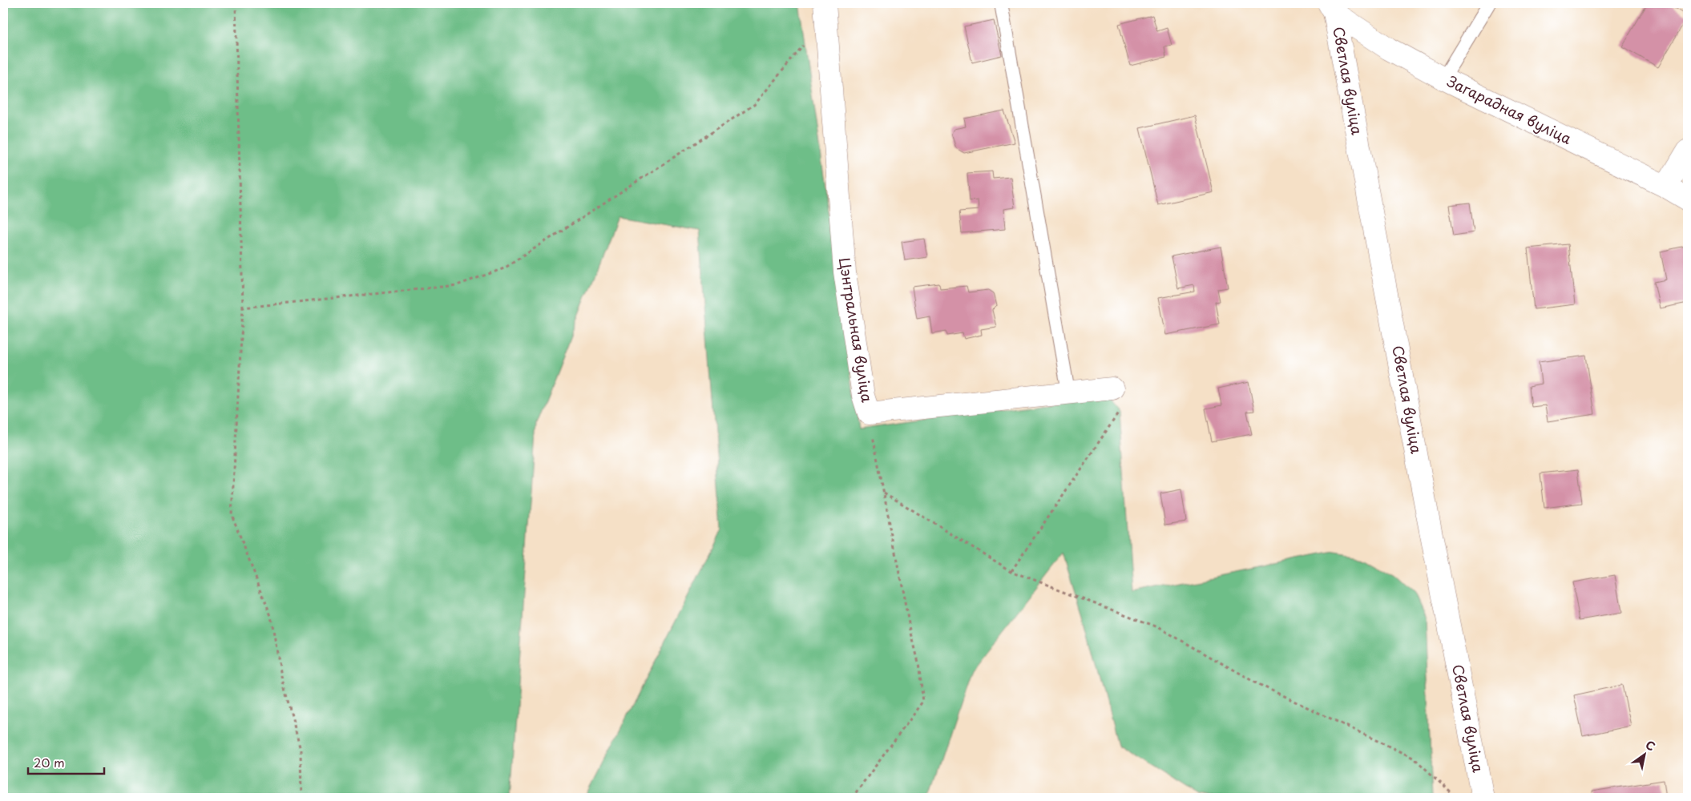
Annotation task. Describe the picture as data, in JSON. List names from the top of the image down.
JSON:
{
  "streets": {
    "street": ["Светлая вуліца", "Загарадная вуліца", "Цэнтральная вуліца"]
  },
  "crossings": [
    ["Светлая вуліца", "Загарадная вуліца"]
  ],
  "scale_bar": "20 m",
  "north": "top right"
}
